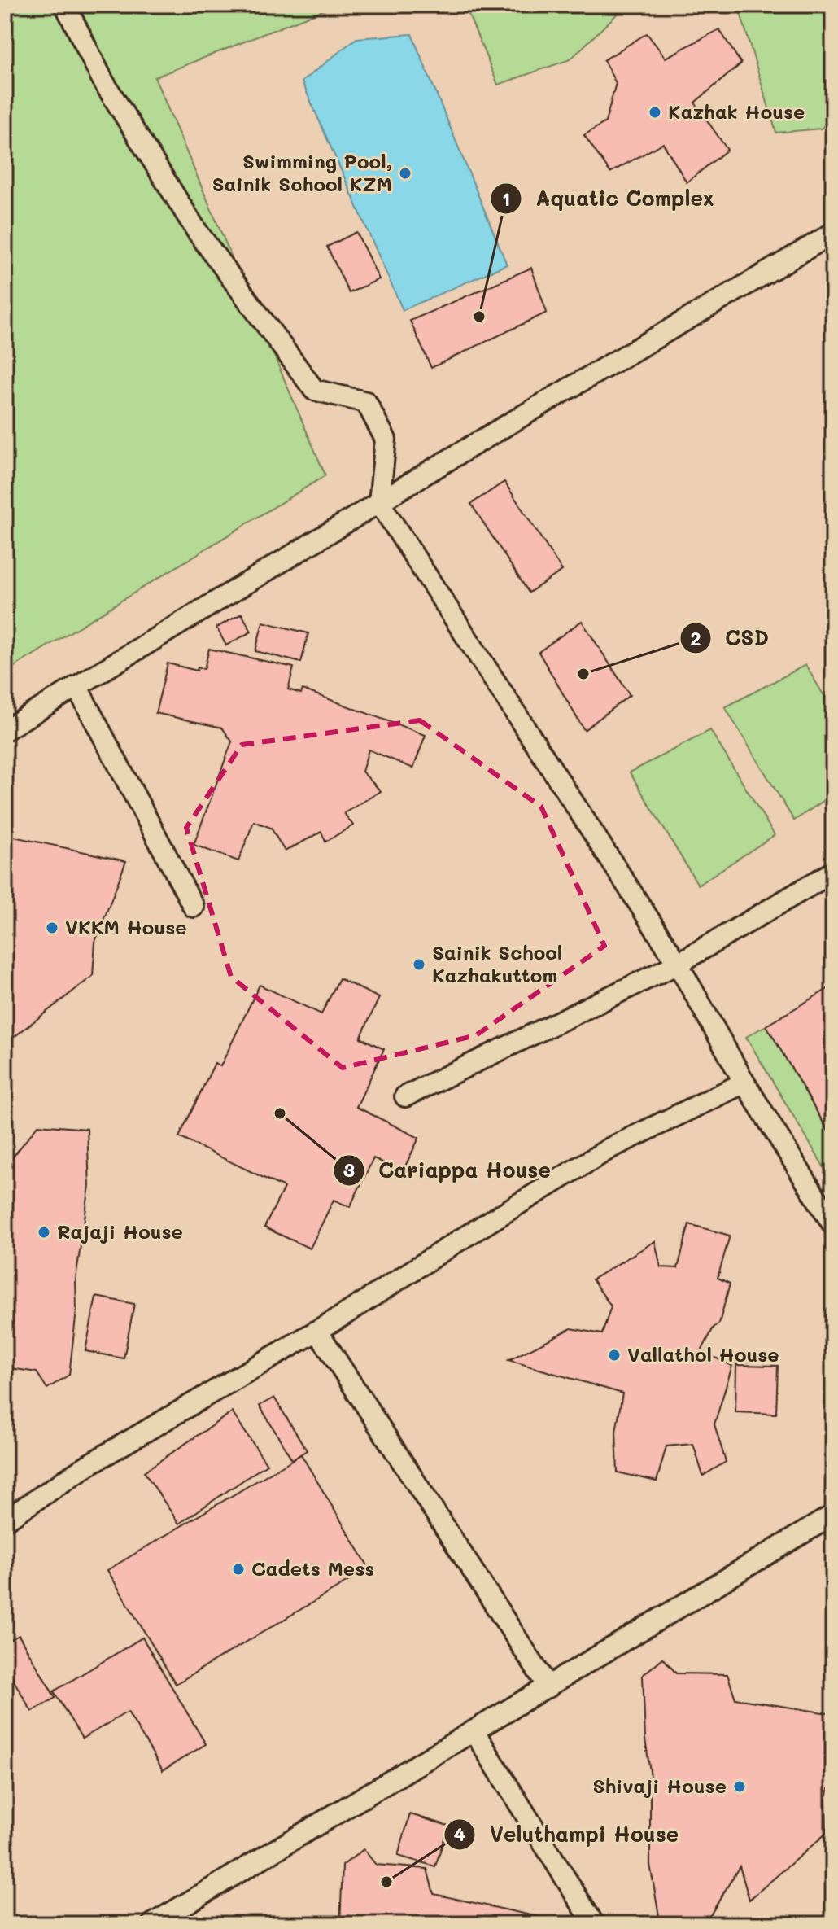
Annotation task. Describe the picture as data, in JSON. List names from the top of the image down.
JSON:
{
  "places": [
    "Kazhak House",
    "Swimming Pool, Sainik School KZM",
    "Aquatic Complex",
    "CSD",
    "VKKM House",
    "Sainik School Kazhakuttom",
    "Cariappa House",
    "Rajaji House",
    "Vallathol House",
    "Cadets Mess",
    "Shivaji House",
    "Veluthampi House"
  ]
}
